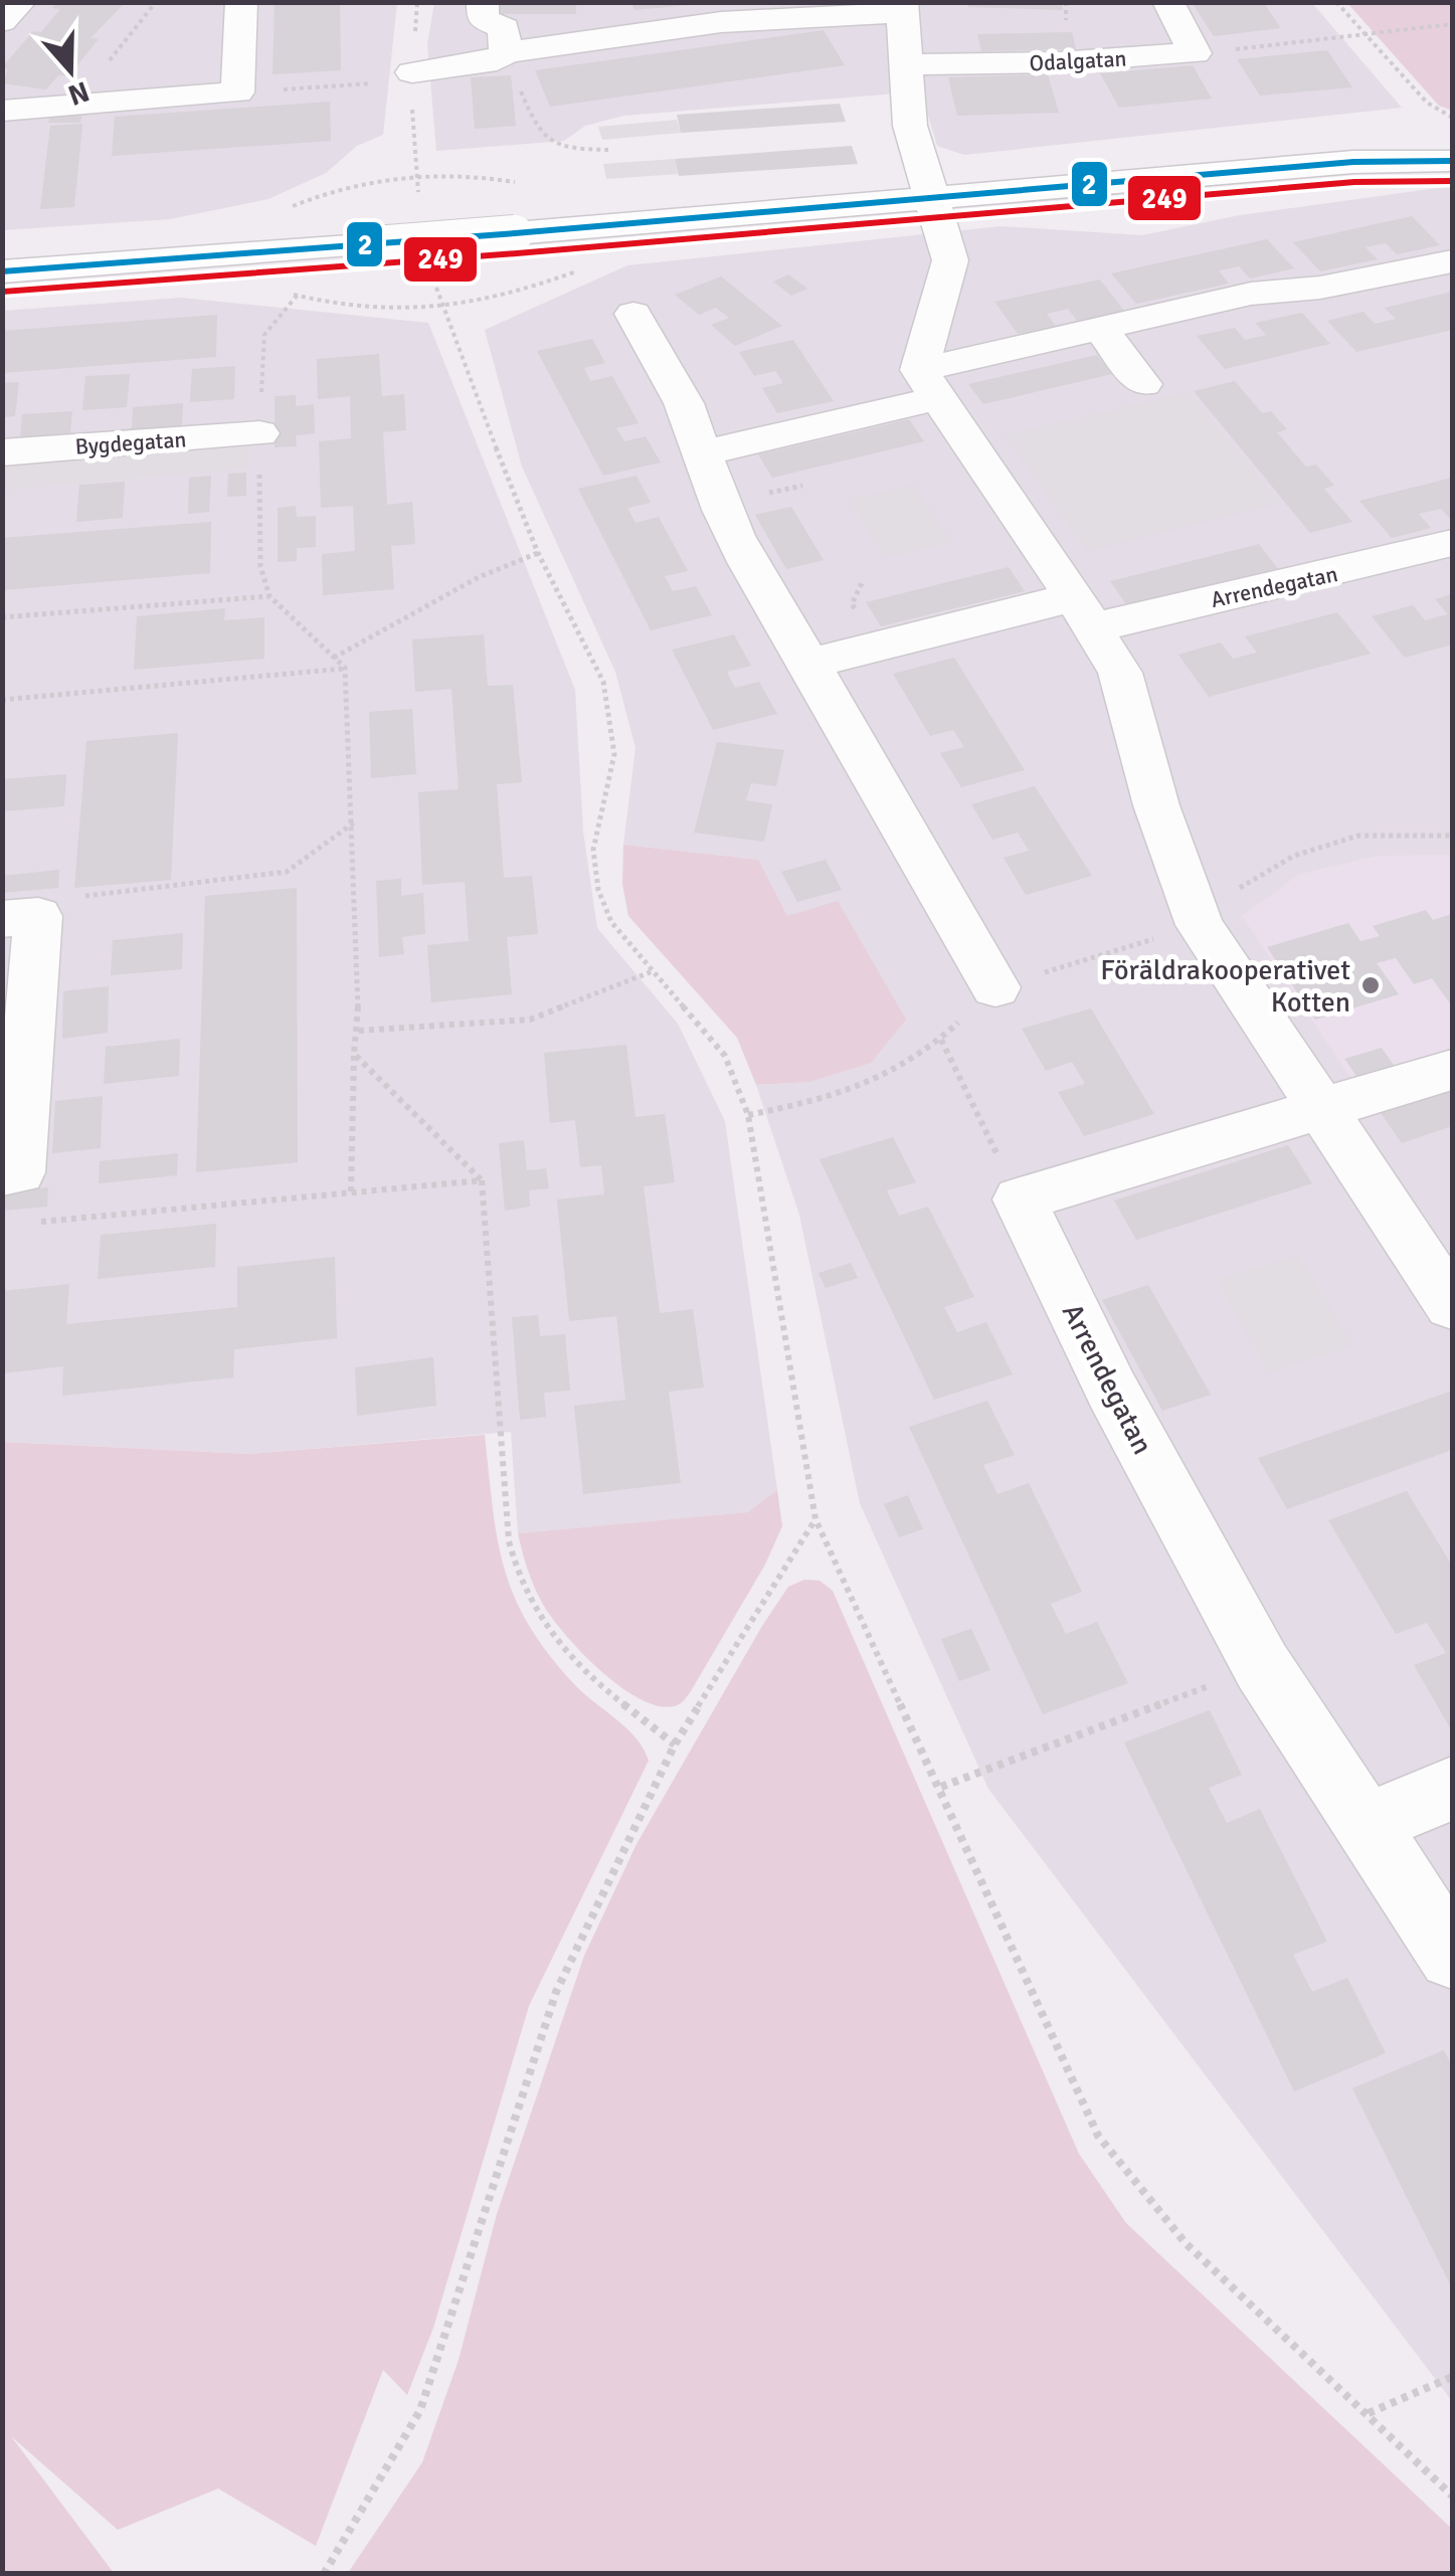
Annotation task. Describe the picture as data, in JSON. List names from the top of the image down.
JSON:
{
  "streets": {
    "street": ["Odalgatan", "Bygdegatan", "Arrendegatan"]
  },
  "places": ["Föräldrakooperativet Kotten"],
  "lines": ["transit line 2", "transit line 249"],
  "north": "bottom"
}
